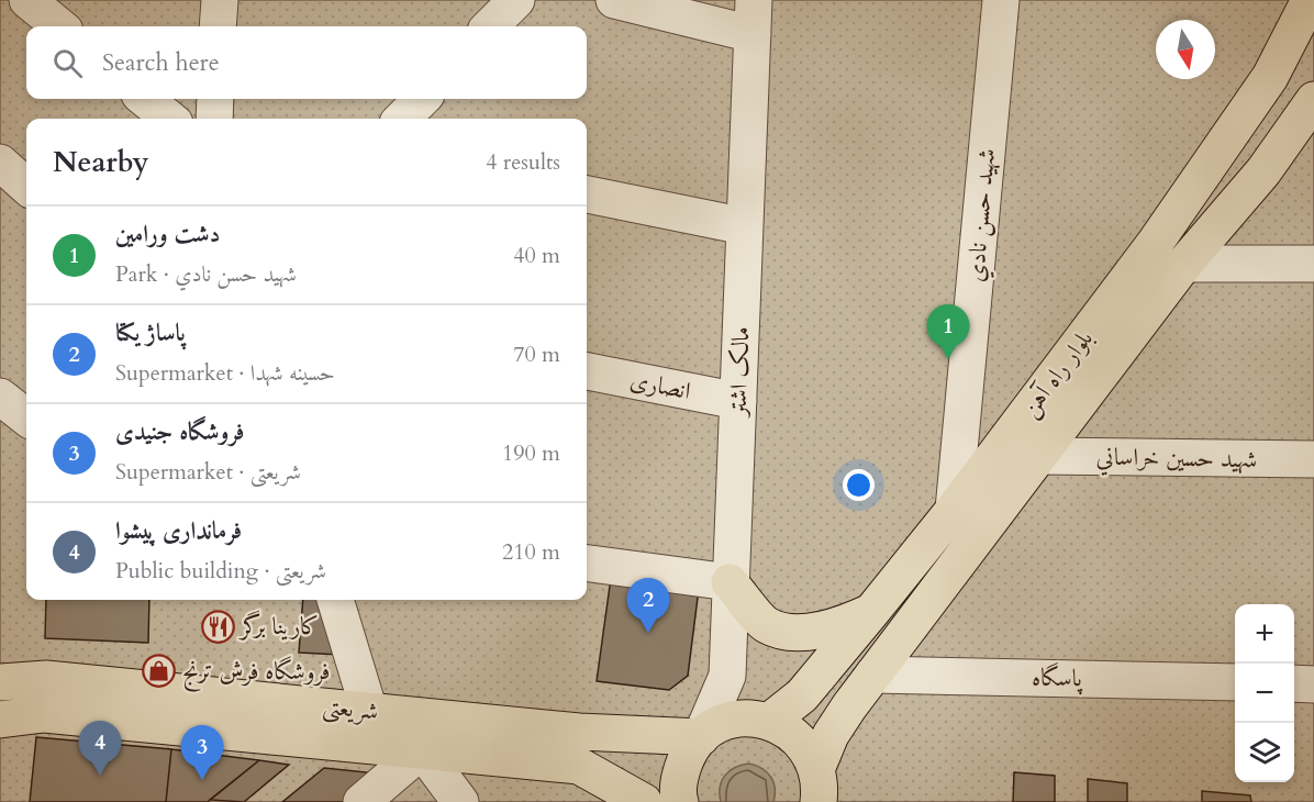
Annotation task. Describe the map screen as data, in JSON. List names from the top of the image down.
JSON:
{
  "streets": {
    "main road": ["بلوار راه آهن", "شریعتی"],
    "street": [
      "شهيد حسن نادي",
      "مالک اشتر",
      "انصاری",
      "شهيد حسين خراساني",
      "پاسگاه"
    ]
  },
  "crossings": [
    ["شهيد حسن نادي", "بلوار راه آهن"],
    ["مالک اشتر", "انصاری"],
    ["مالک اشتر", "شریعتی"],
    ["بلوار راه آهن", "شهيد حسين خراساني"],
    ["بلوار راه آهن", "پاسگاه"]
  ],
  "places": {
    "restaurant": ["کارینا برگر"],
    "shop": ["فروشگاه فرش ترنج"]
  },
  "north": "bottom",
  "page": {
    "search": "Search here",
    "heading": ["Nearby", "4 results"],
    "list": [
      {
        "mark": "1",
        "name": "دشت ورامین",
        "note": "Park · شهيد حسن نادي",
        "value": "40 m"
      },
      {
        "mark": "2",
        "name": "پاساژ یکتا",
        "note": "Supermarket · حسینه شهدا",
        "value": "70 m"
      },
      {
        "mark": "3",
        "name": "فروشگاه جنیدی",
        "note": "Supermarket · شریعتی",
        "value": "190 m"
      },
      {
        "mark": "4",
        "name": "فرمانداری پیشوا",
        "note": "Public building · شریعتی",
        "value": "210 m"
      }
    ],
    "pins": [
      "1",
      "2",
      "4",
      "3"
    ],
    "map_buttons": ["+", "−"]
  }
}
